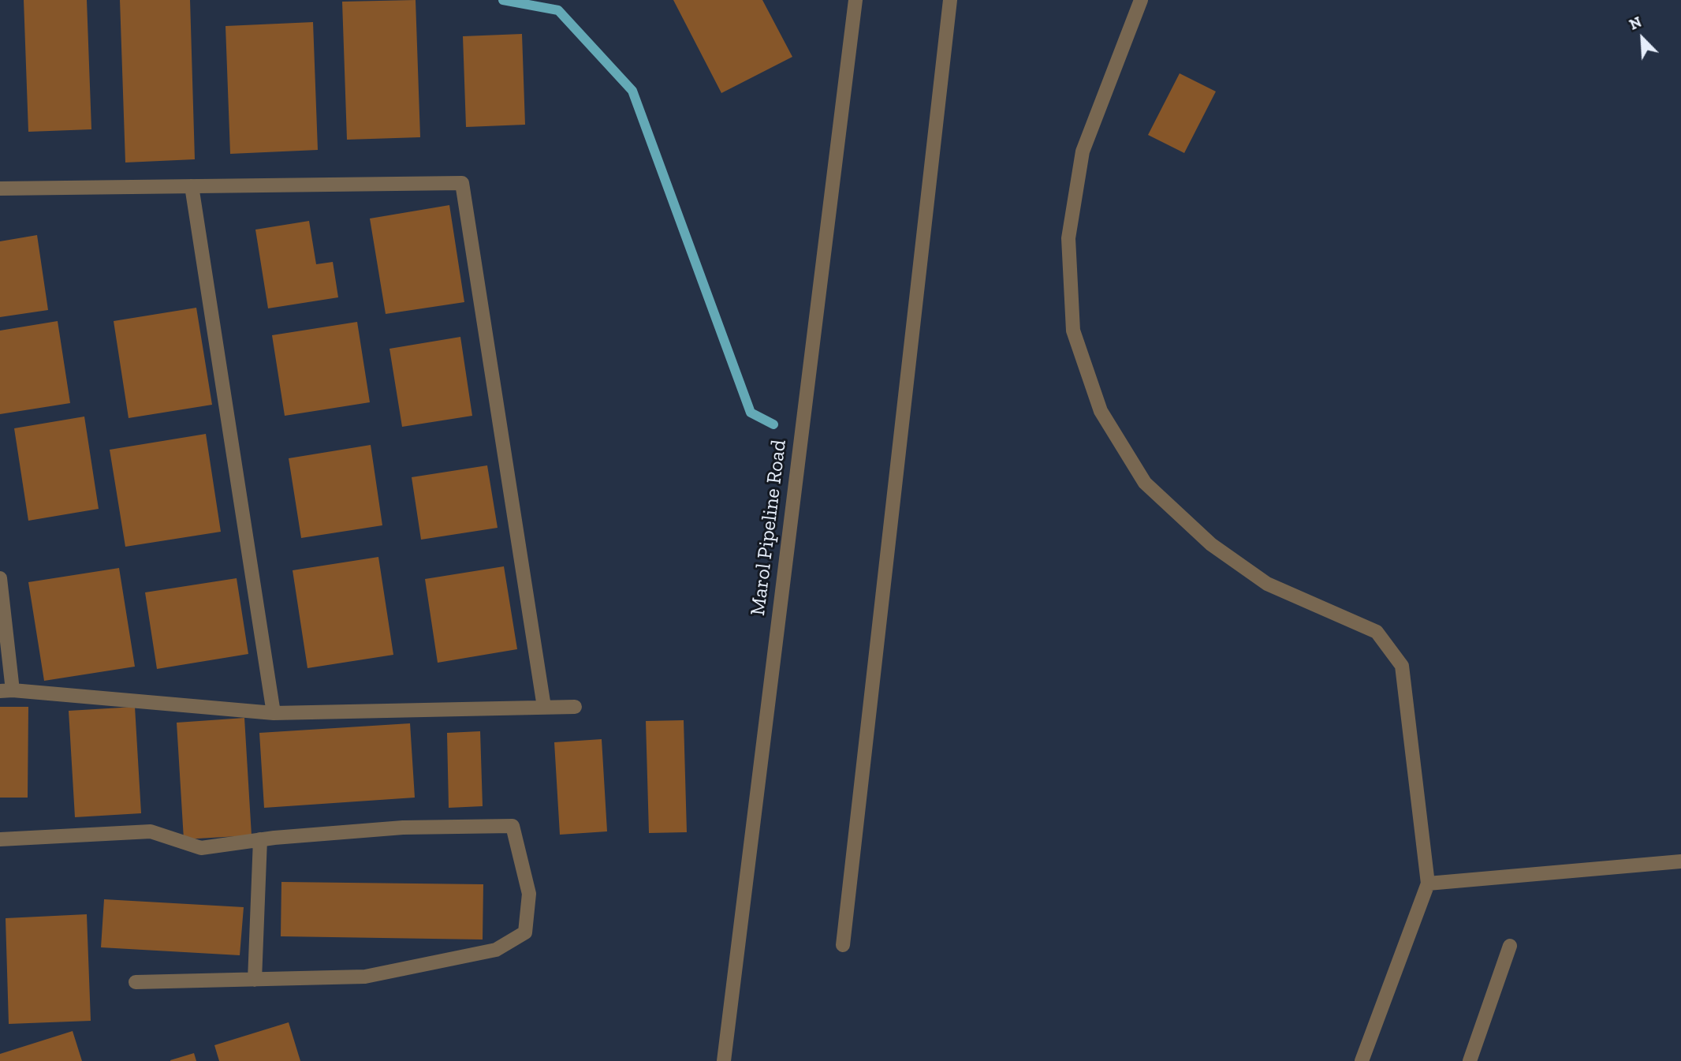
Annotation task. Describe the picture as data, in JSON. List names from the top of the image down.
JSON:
{
  "streets": {
    "street": ["Marol Pipeline Road"]
  },
  "north": "top left"
}
